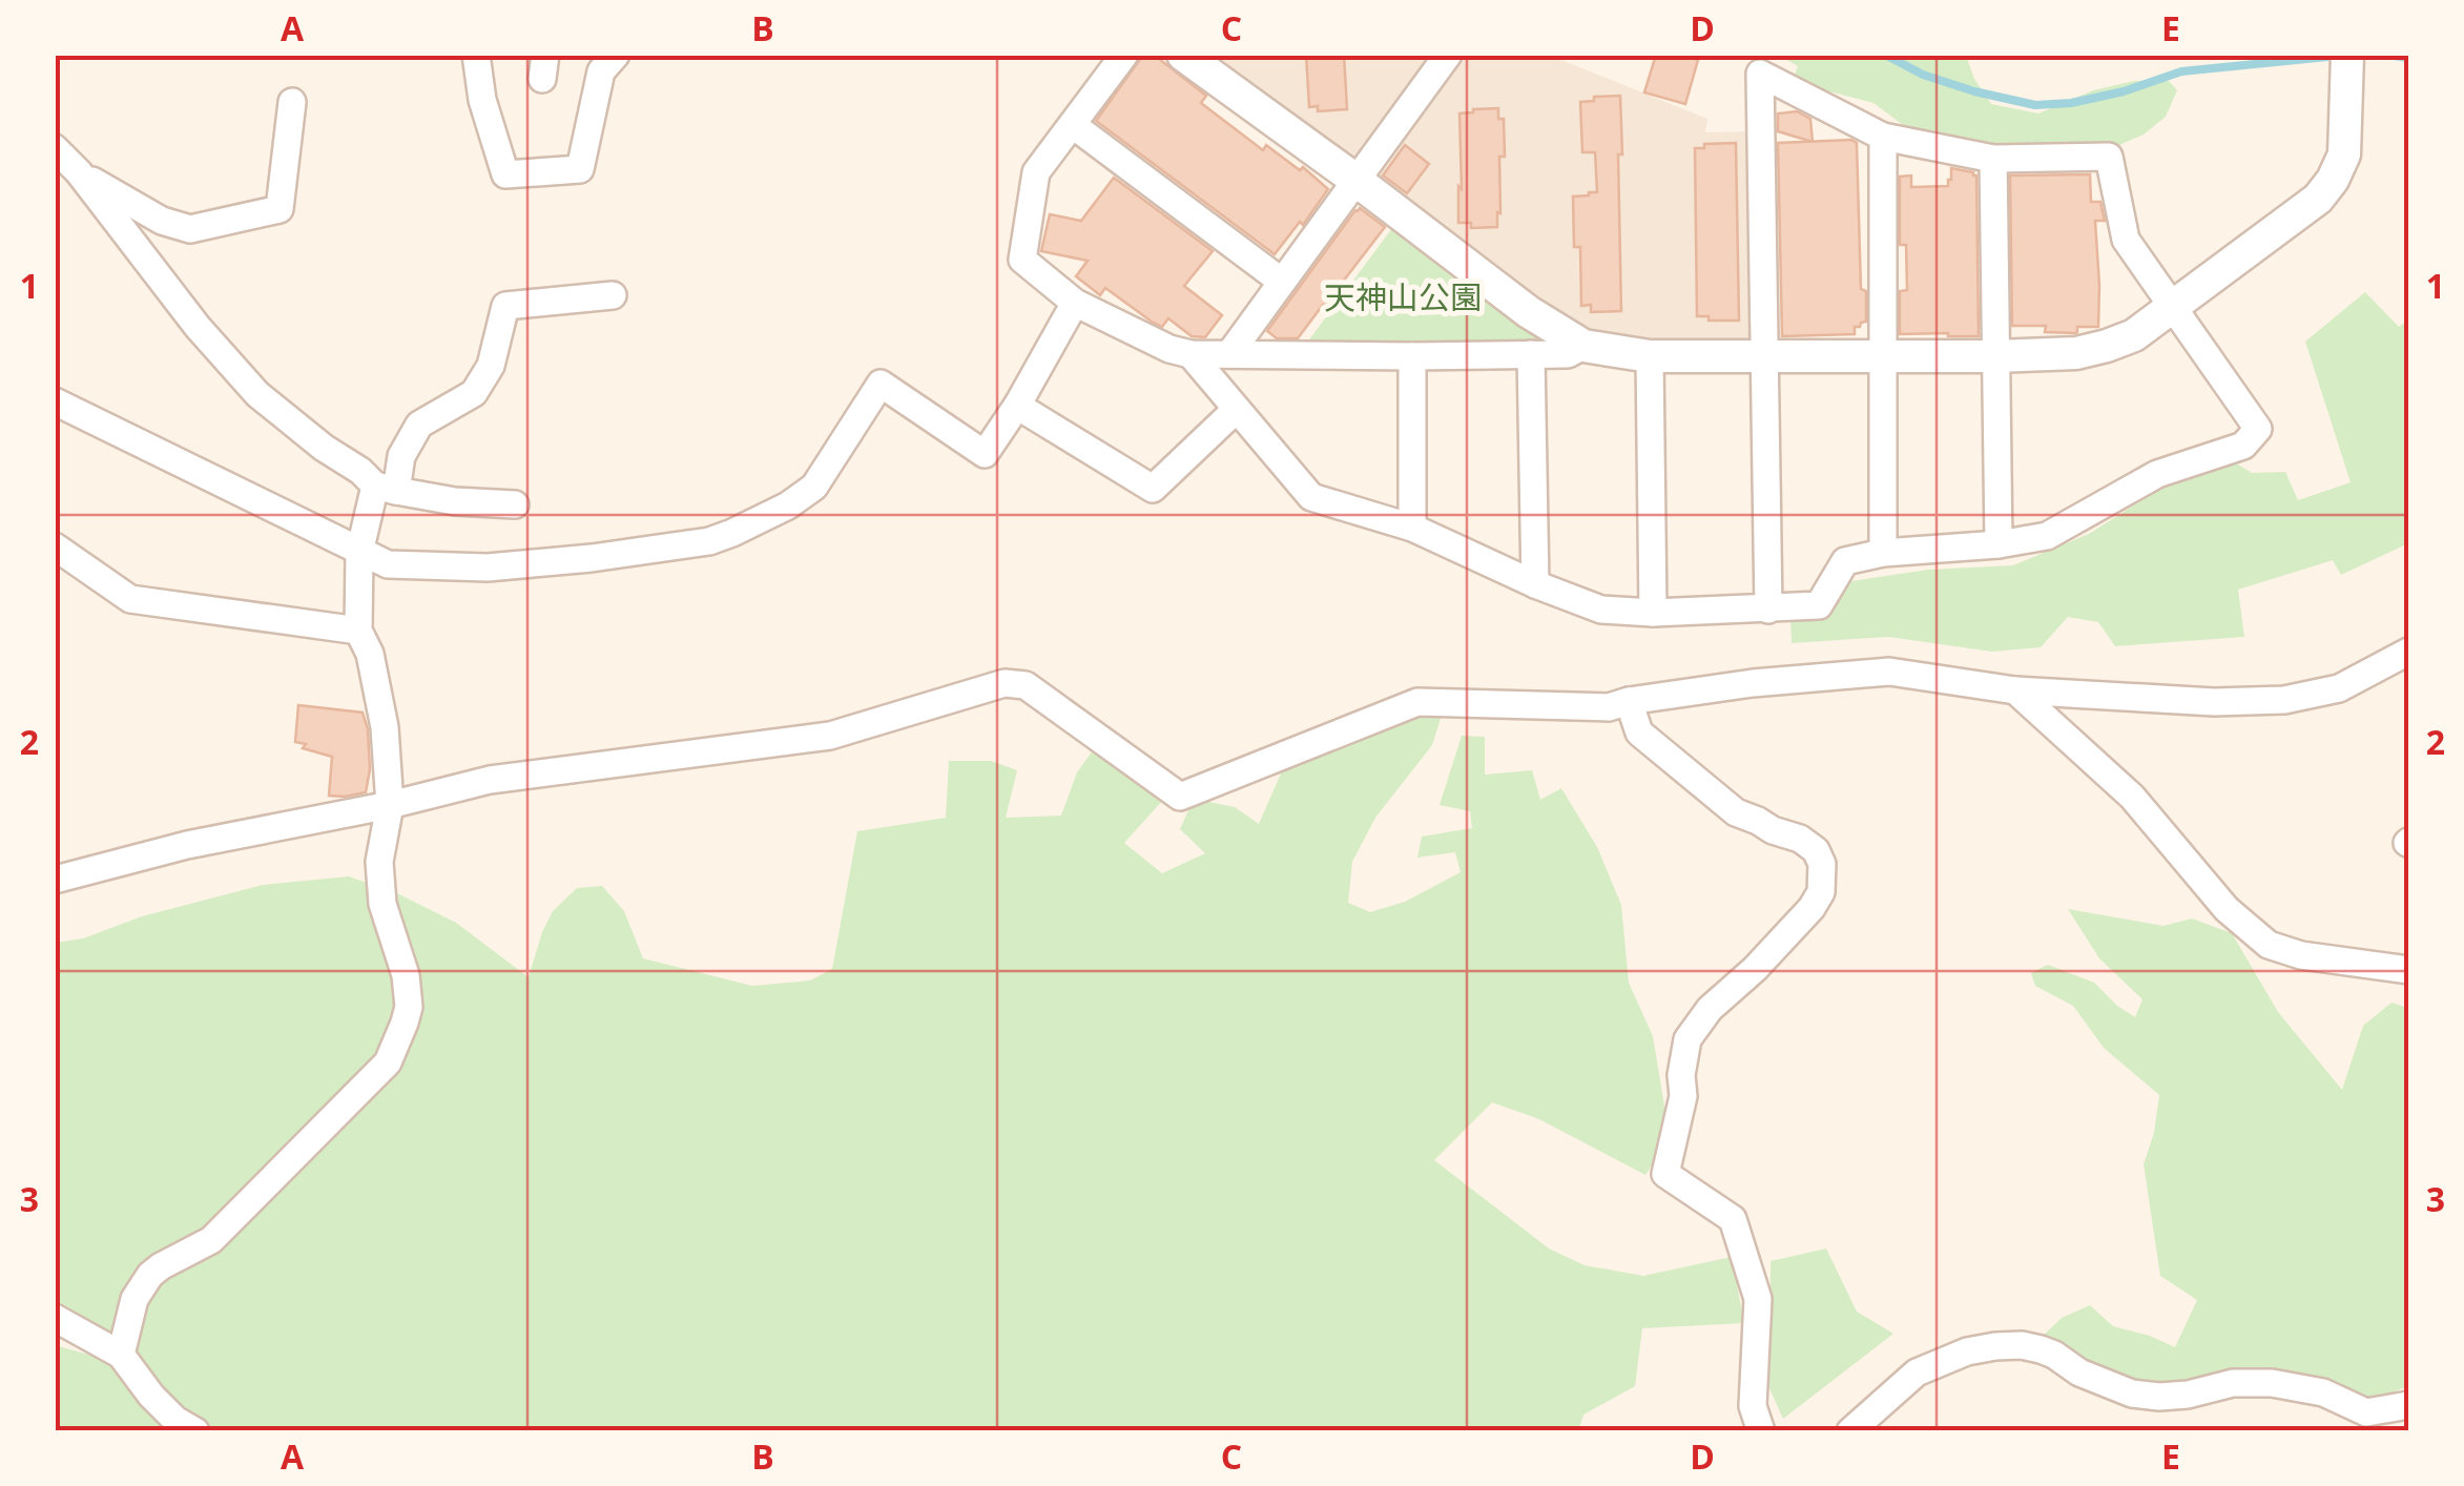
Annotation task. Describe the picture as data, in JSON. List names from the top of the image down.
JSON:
{
  "parks": ["天神山公園"],
  "grid": {
    "columns": [
      "A",
      "B",
      "C",
      "D",
      "E"
    ],
    "rows": ["1", "2", "3"]
  }
}
